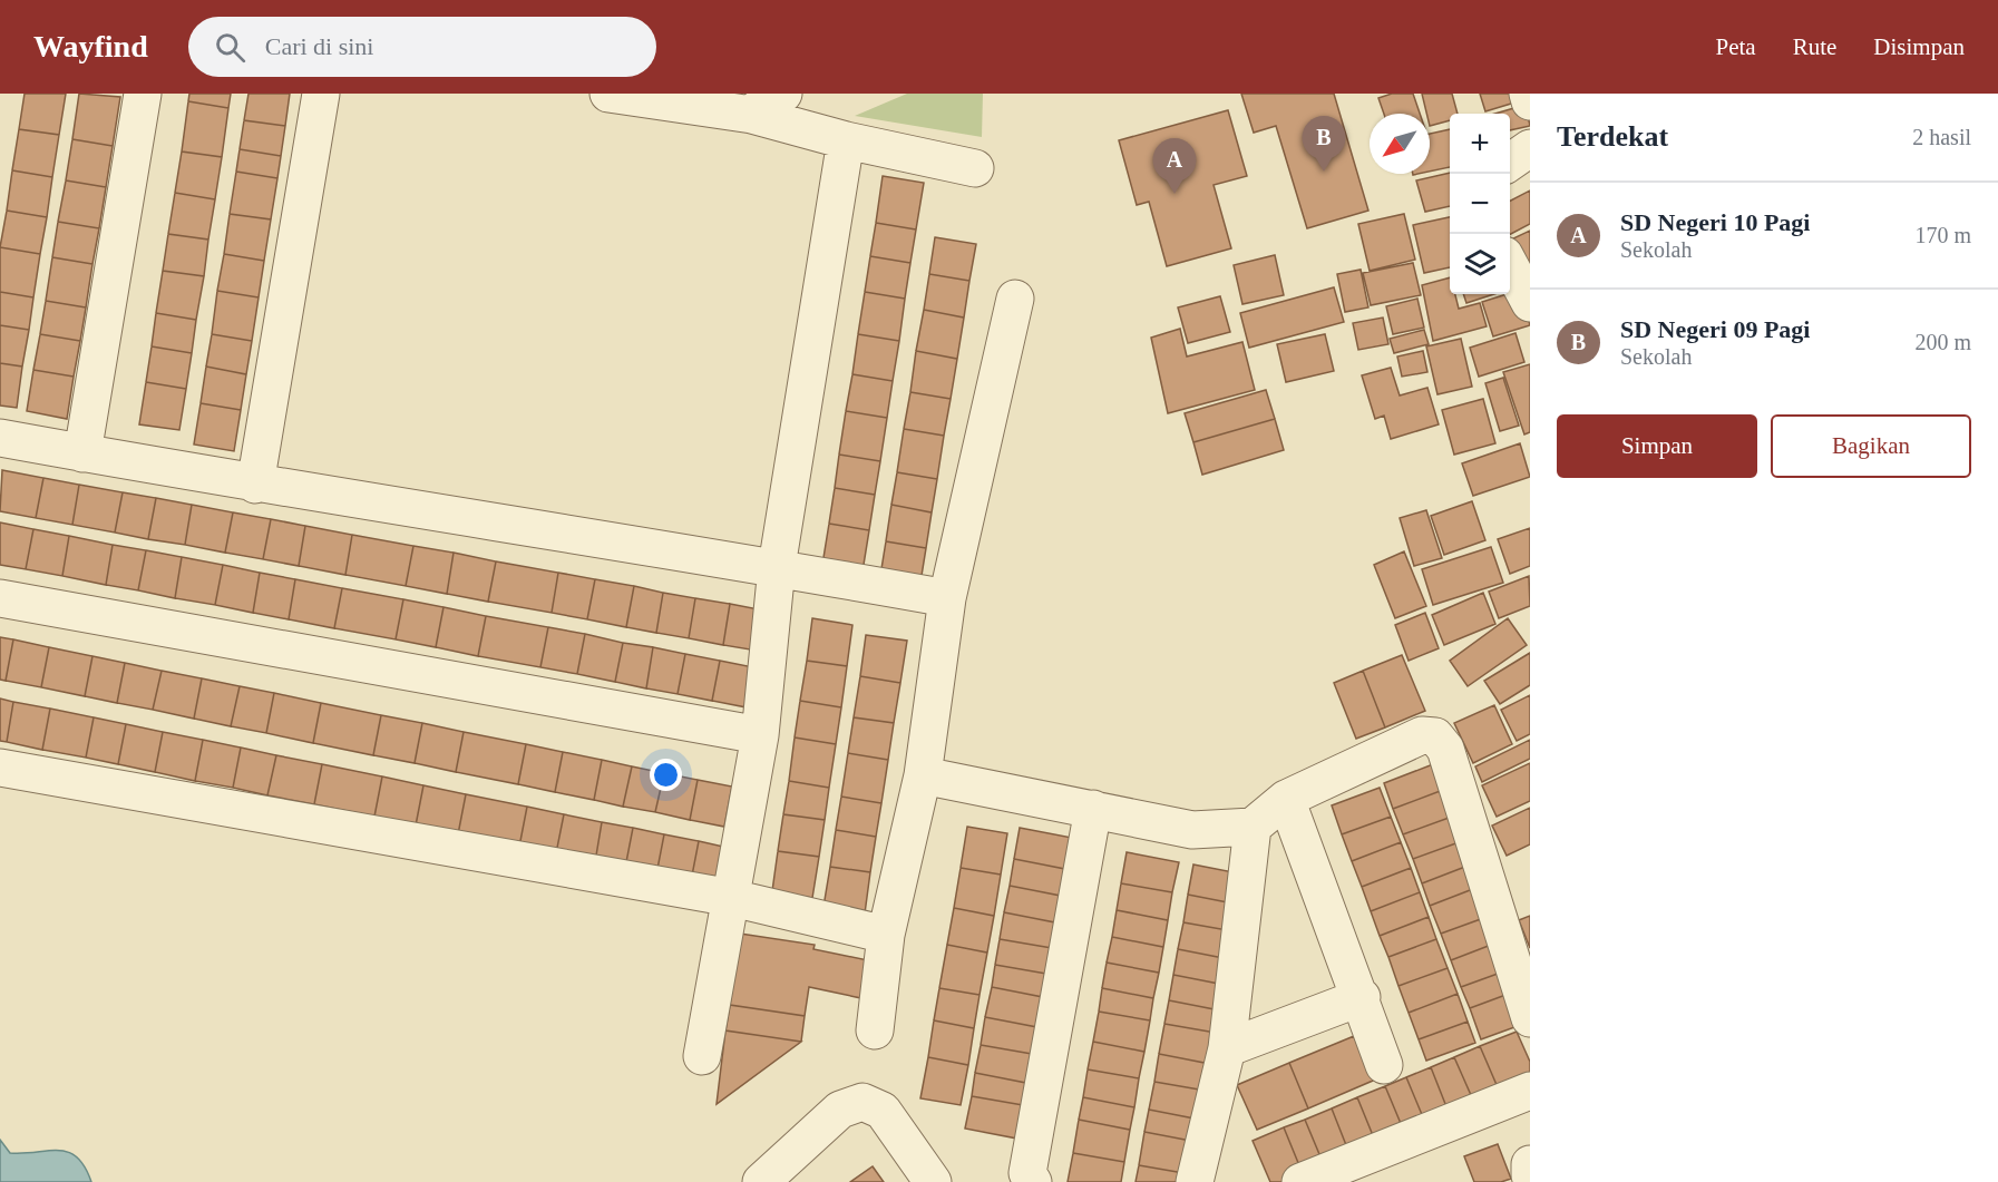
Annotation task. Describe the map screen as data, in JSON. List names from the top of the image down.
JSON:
{
  "north": "bottom left",
  "page": {
    "header": "Wayfind",
    "search": "Cari di sini",
    "nav": ["Peta", "Rute", "Disimpan"],
    "heading": ["Terdekat", "2 hasil"],
    "map_buttons": ["+", "−"],
    "pins": ["B", "A"],
    "list": [
      {
        "mark": "A",
        "name": "SD Negeri 10 Pagi",
        "note": "Sekolah",
        "value": "170 m"
      },
      {
        "mark": "B",
        "name": "SD Negeri 09 Pagi",
        "note": "Sekolah",
        "value": "200 m"
      }
    ],
    "buttons": ["Simpan", "Bagikan"]
  }
}
